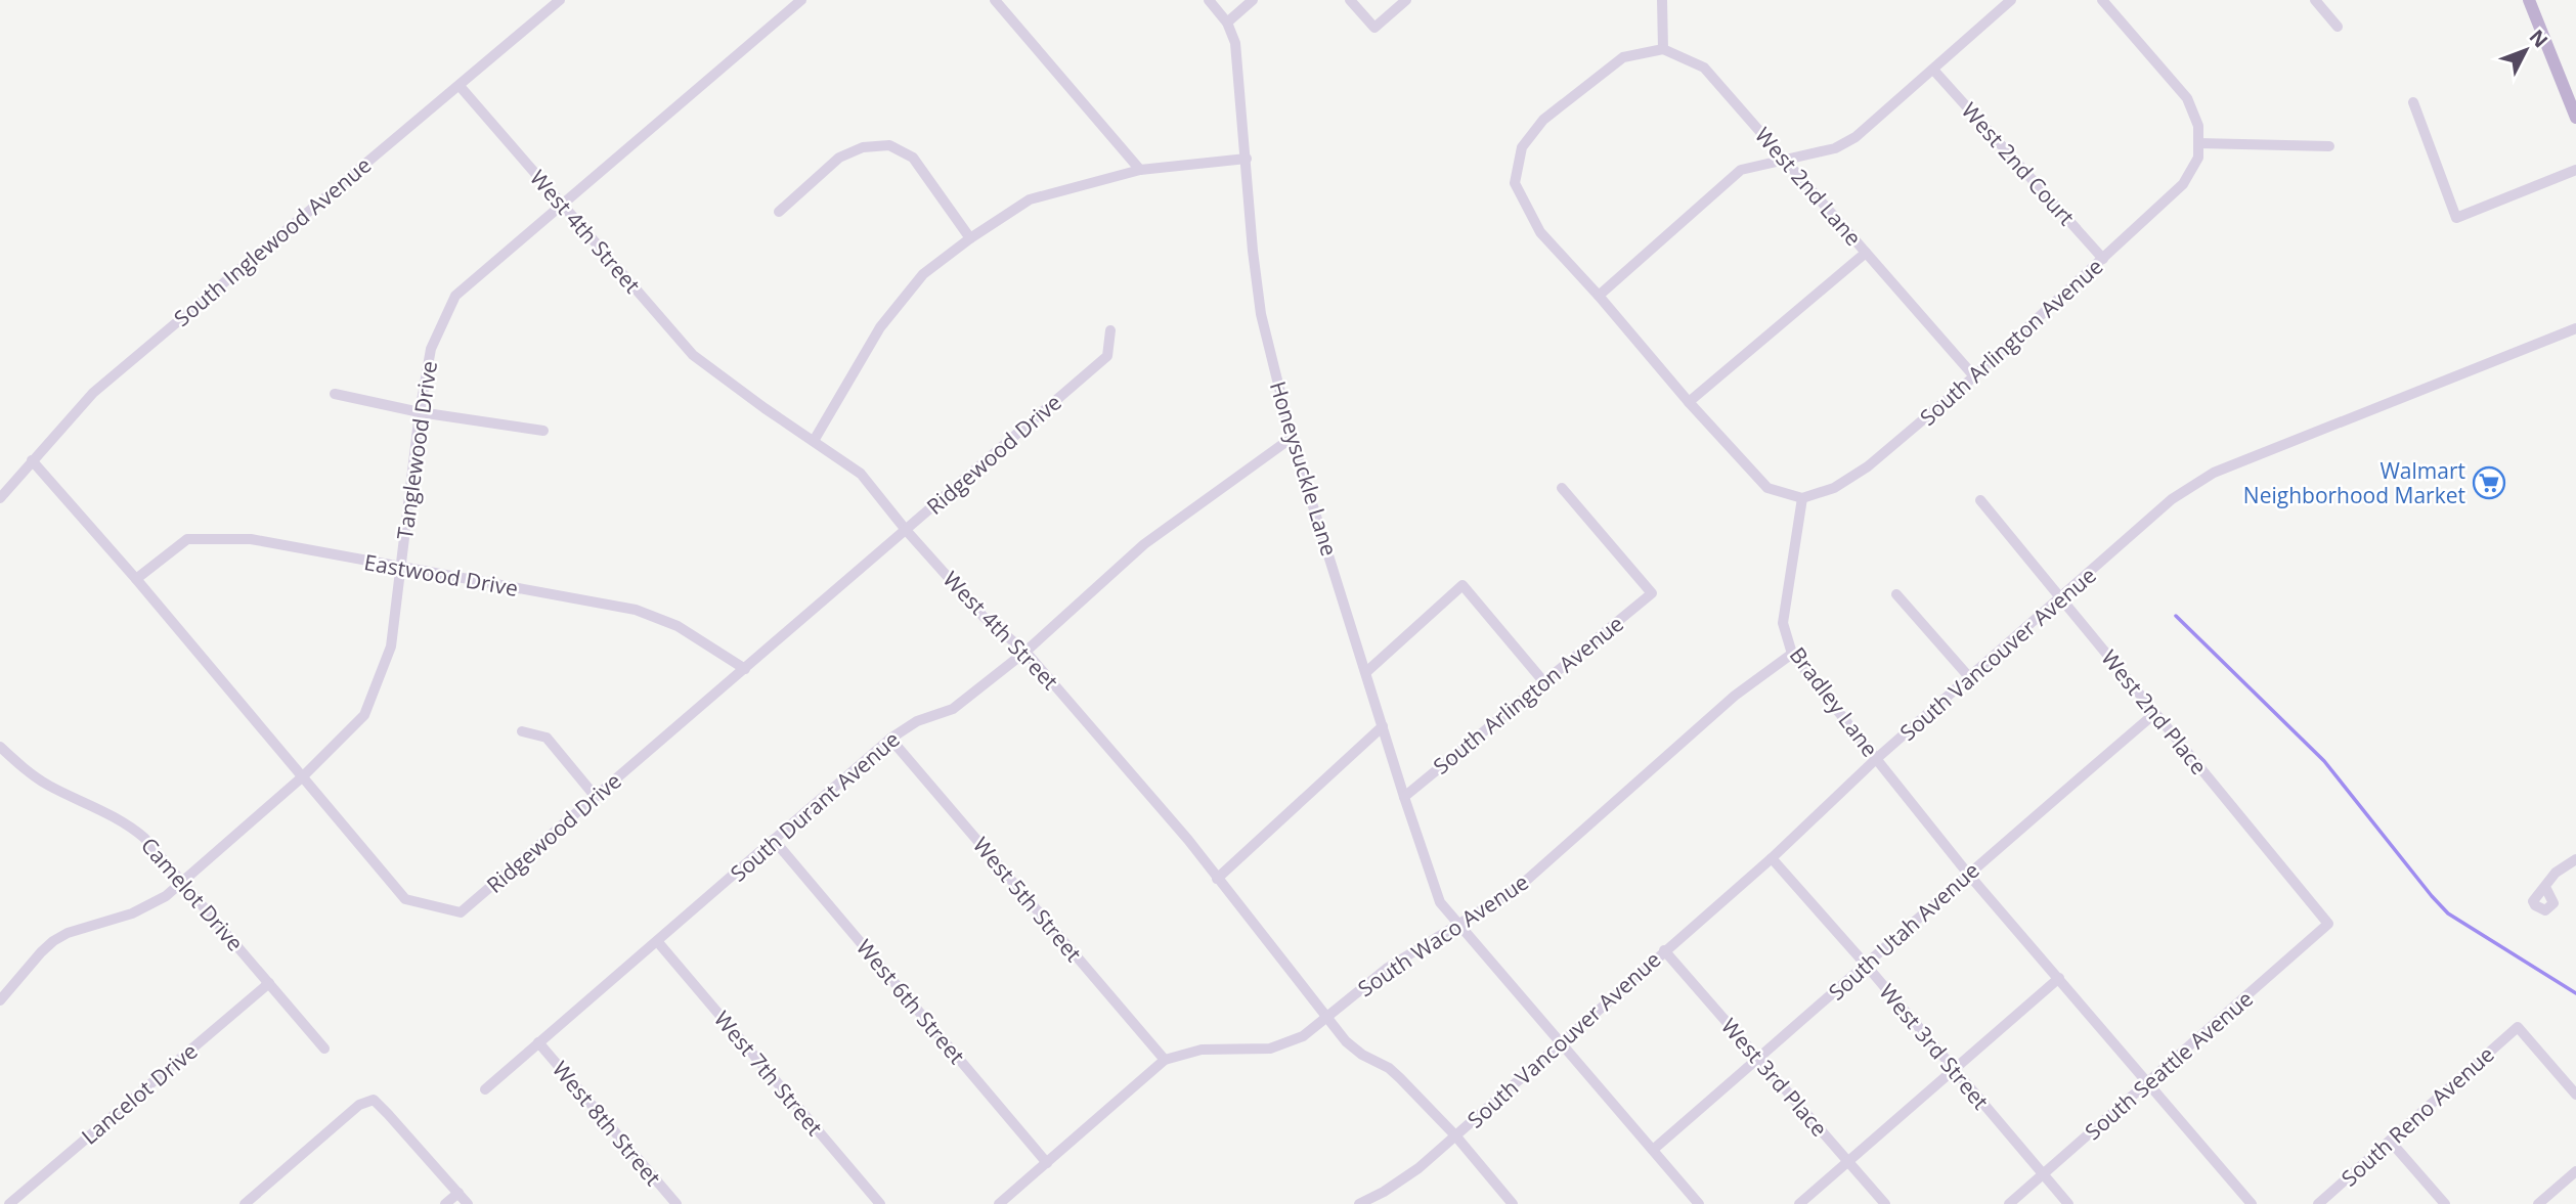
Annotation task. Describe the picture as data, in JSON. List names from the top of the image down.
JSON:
{
  "streets": {
    "street": [
      "West 2nd Court",
      "West 2nd Lane",
      "West 4th Street",
      "South Inglewood Avenue",
      "South Arlington Avenue",
      "Tanglewood Drive",
      "Ridgewood Drive",
      "Honeysuckle Lane",
      "Eastwood Drive",
      "South Vancouver Avenue",
      "Bradley Lane",
      "West 2nd Place",
      "South Durant Avenue",
      "Camelot Drive",
      "West 5th Street",
      "South Utah Avenue",
      "South Waco Avenue",
      "West 6th Street",
      "West 3rd Street",
      "South Seattle Avenue",
      "West 7th Street",
      "West 3rd Place",
      "Lancelot Drive",
      "South Reno Avenue",
      "West 8th Street"
    ]
  },
  "crossings": [
    ["West 2nd Court", "South Arlington Avenue"],
    ["West 2nd Lane", "South Arlington Avenue"],
    ["West 4th Street", "South Inglewood Avenue"],
    ["West 4th Street", "Tanglewood Drive"],
    ["West 4th Street", "Ridgewood Drive"],
    ["West 4th Street", "South Vancouver Avenue"],
    ["West 4th Street", "South Durant Avenue"],
    ["West 4th Street", "South Waco Avenue"],
    ["South Inglewood Avenue", "Ridgewood Drive"],
    ["South Arlington Avenue", "Honeysuckle Lane"],
    ["South Arlington Avenue", "Bradley Lane"],
    ["Tanglewood Drive", "Ridgewood Drive"],
    ["Tanglewood Drive", "Eastwood Drive"],
    ["Tanglewood Drive", "Camelot Drive"],
    ["Ridgewood Drive", "Eastwood Drive"],
    ["Honeysuckle Lane", "South Vancouver Avenue"],
    ["Honeysuckle Lane", "South Durant Avenue"],
    ["Honeysuckle Lane", "South Utah Avenue"],
    ["Honeysuckle Lane", "South Waco Avenue"],
    ["South Vancouver Avenue", "Bradley Lane"],
    ["South Vancouver Avenue", "West 2nd Place"],
    ["South Vancouver Avenue", "West 3rd Street"],
    ["South Vancouver Avenue", "West 3rd Place"],
    ["Bradley Lane", "South Utah Avenue"],
    ["Bradley Lane", "South Waco Avenue"],
    ["Bradley Lane", "South Seattle Avenue"],
    ["West 2nd Place", "South Utah Avenue"],
    ["West 2nd Place", "South Seattle Avenue"],
    ["South Durant Avenue", "West 5th Street"],
    ["South Durant Avenue", "West 6th Street"],
    ["South Durant Avenue", "West 7th Street"],
    ["South Durant Avenue", "West 8th Street"],
    ["Camelot Drive", "Lancelot Drive"],
    ["West 5th Street", "South Waco Avenue"],
    ["South Utah Avenue", "West 3rd Street"],
    ["South Utah Avenue", "West 3rd Place"],
    ["South Waco Avenue", "West 6th Street"],
    ["West 3rd Street", "South Seattle Avenue"]
  ],
  "places": {
    "supermarket": ["Walmart Neighborhood Market"]
  },
  "north": "top right"
}
